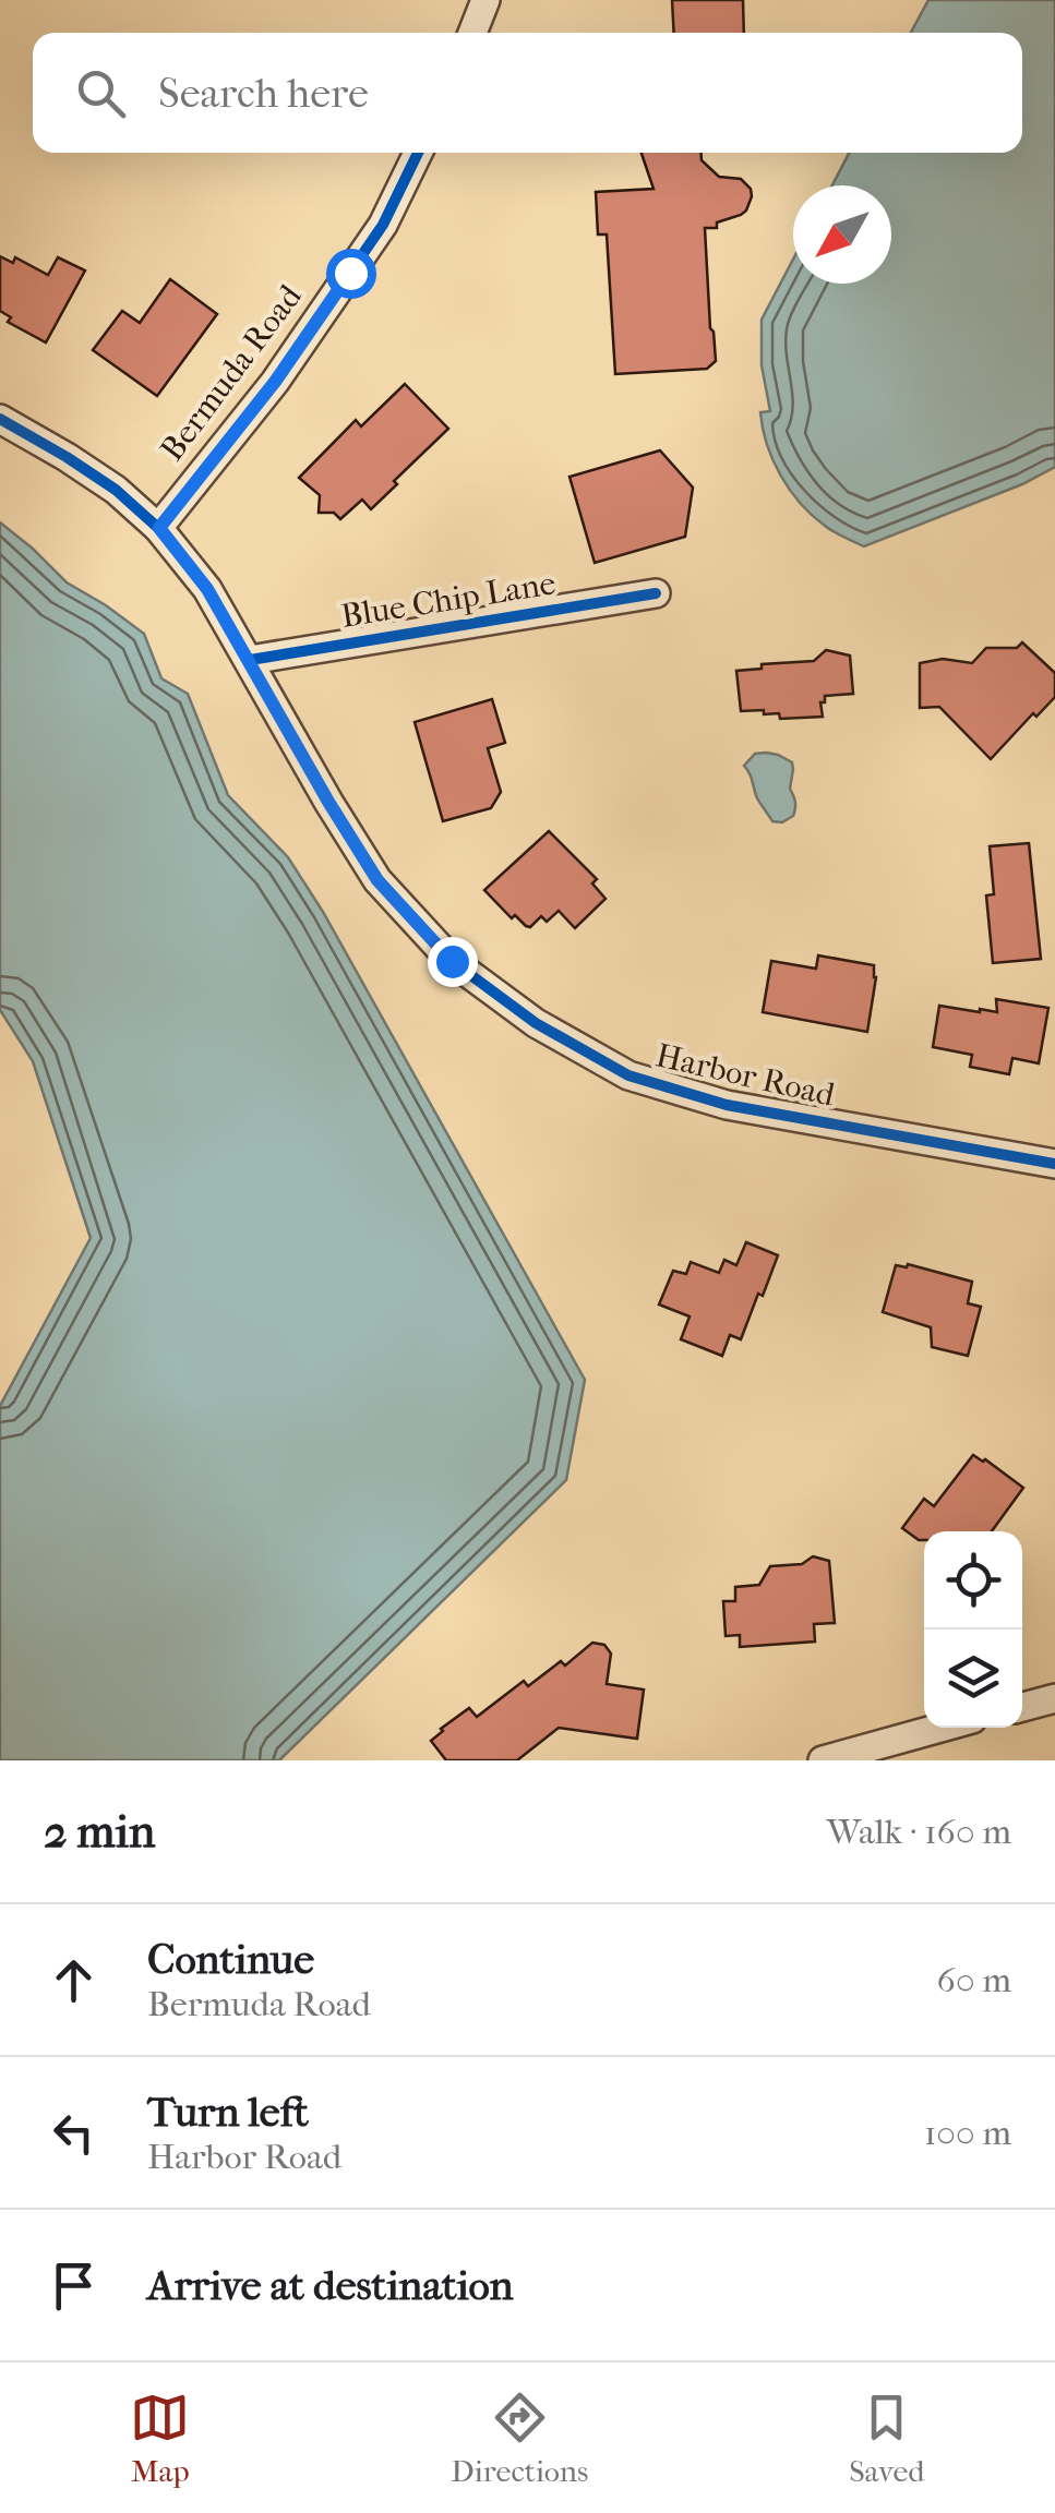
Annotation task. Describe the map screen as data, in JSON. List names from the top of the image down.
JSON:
{
  "streets": {
    "street": ["Bermuda Road", "Blue Chip Lane", "Harbor Road"]
  },
  "crossings": [
    ["Bermuda Road", "Harbor Road"],
    ["Blue Chip Lane", "Harbor Road"]
  ],
  "north": "bottom left",
  "page": {
    "search": "Search here",
    "heading": ["2 min", "Walk · 160 m"],
    "list": [
      ["Continue", "Bermuda Road", "60 m"],
      ["Turn left", "Harbor Road", "100 m"],
      "Arrive at destination"
    ],
    "nav": ["Map", "Directions", "Saved"]
  }
}
